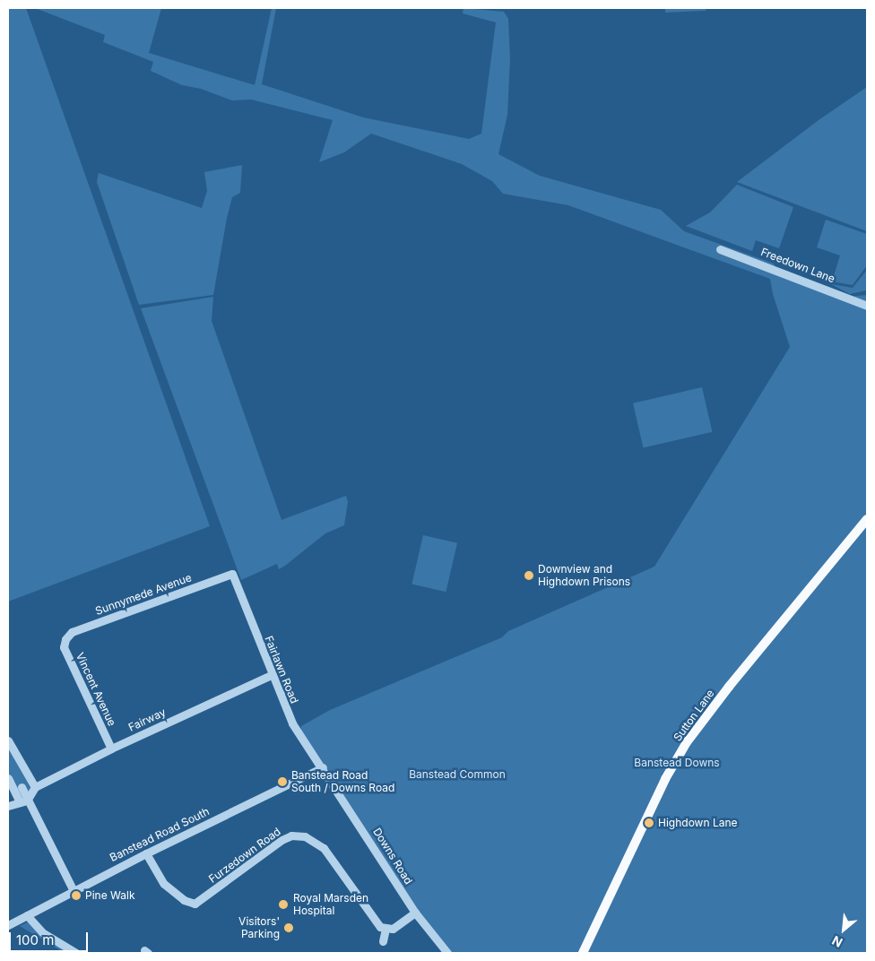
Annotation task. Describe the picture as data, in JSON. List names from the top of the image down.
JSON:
{
  "streets": {
    "main road": ["Sutton Lane"],
    "street": [
      "Freedown Lane",
      "Sunnymede Avenue",
      "Fairlawn Road",
      "Vincent Avenue",
      "Fairway",
      "Banstead Road South",
      "Furzedown Road",
      "Downs Road"
    ]
  },
  "crossings": [
    ["Sunnymede Avenue", "Fairlawn Road"],
    ["Sunnymede Avenue", "Vincent Avenue"],
    ["Fairlawn Road", "Fairway"],
    ["Fairlawn Road", "Banstead Road South"],
    ["Fairlawn Road", "Downs Road"],
    ["Vincent Avenue", "Fairway"],
    ["Banstead Road South", "Furzedown Road"],
    ["Banstead Road South", "Downs Road"]
  ],
  "parks": ["Banstead Downs", "Banstead Common"],
  "places": [
    "Downview and Highdown Prisons",
    "Banstead Road South / Downs Road",
    "Highdown Lane",
    "Pine Walk",
    "Royal Marsden Hospital",
    "Visitors' Parking"
  ],
  "scale_bar": "100 m",
  "north": "bottom left"
}
